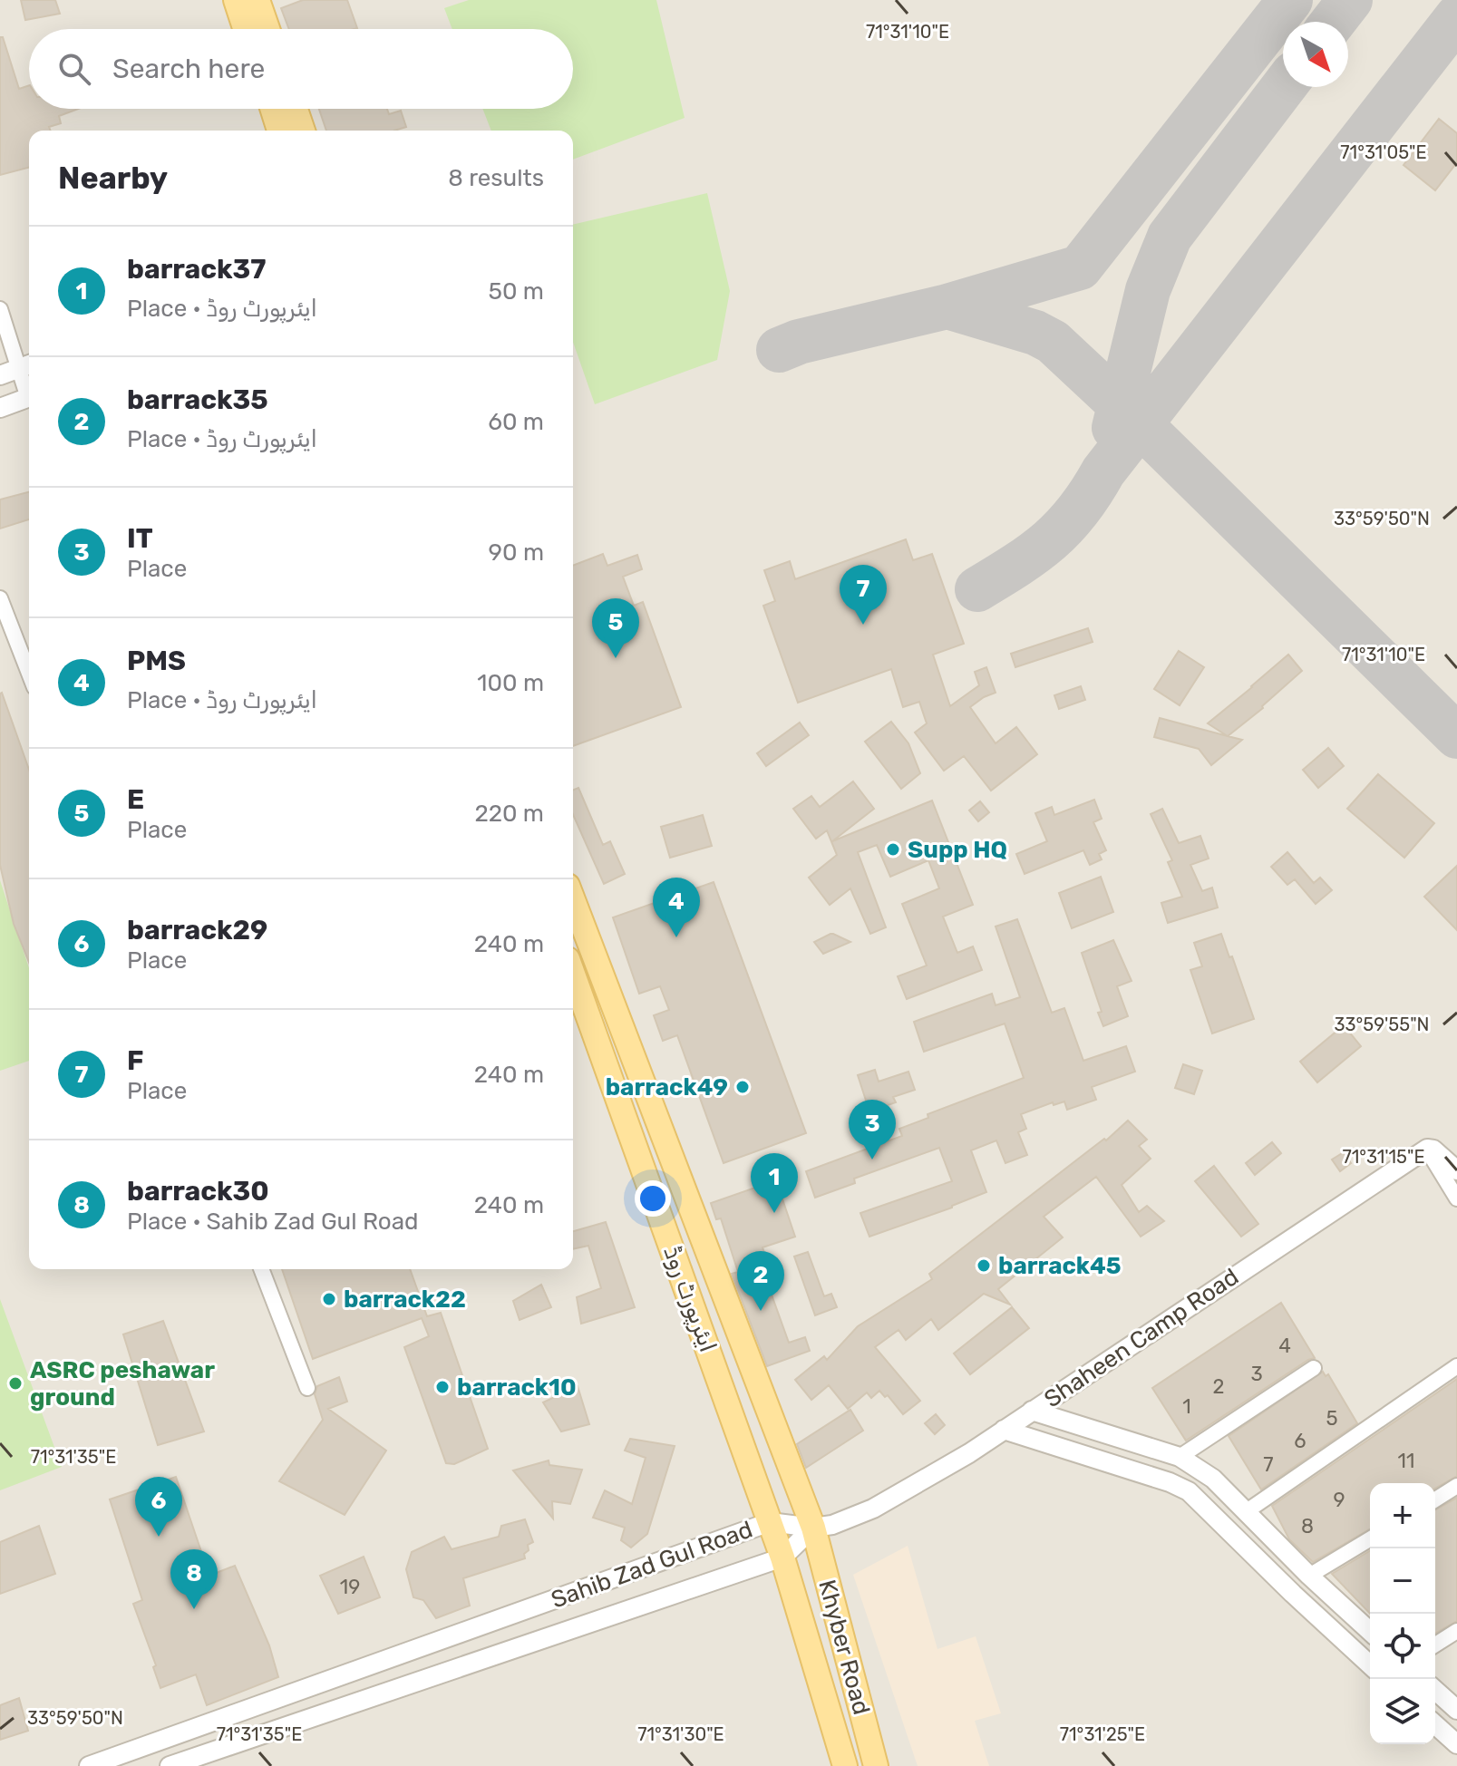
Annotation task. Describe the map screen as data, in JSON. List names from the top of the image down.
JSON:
{
  "streets": {
    "main road": ["ایئرپورٹ روڈ", "Khyber Road"],
    "street": ["Shaheen Camp Road", "Sahib Zad Gul Road"]
  },
  "crossings": [
    ["ایئرپورٹ روڈ", "Sahib Zad Gul Road"],
    ["ایئرپورٹ روڈ", "Khyber Road"],
    ["Shaheen Camp Road", "Sahib Zad Gul Road"],
    ["Shaheen Camp Road", "Khyber Road"],
    ["Sahib Zad Gul Road", "Khyber Road"]
  ],
  "places": [
    "Supp HQ",
    "barrack49",
    "barrack45",
    "barrack22",
    "ASRC peshawar ground",
    "barrack10"
  ],
  "house_numbers": [
    "4",
    "3",
    "2",
    "1",
    "5",
    "6",
    "11",
    "7",
    "9",
    "8",
    "19"
  ],
  "north": "bottom right",
  "page": {
    "search": "Search here",
    "heading": ["Nearby", "8 results"],
    "list": [
      {
        "mark": "1",
        "name": "barrack37",
        "note": "Place · ایئرپورٹ روڈ",
        "value": "50 m"
      },
      {
        "mark": "2",
        "name": "barrack35",
        "note": "Place · ایئرپورٹ روڈ",
        "value": "60 m"
      },
      {
        "mark": "3",
        "name": "IT",
        "note": "Place",
        "value": "90 m"
      },
      {
        "mark": "4",
        "name": "PMS",
        "note": "Place · ایئرپورٹ روڈ",
        "value": "100 m"
      },
      {
        "mark": "5",
        "name": "E",
        "note": "Place",
        "value": "220 m"
      },
      {
        "mark": "6",
        "name": "barrack29",
        "note": "Place",
        "value": "240 m"
      },
      {
        "mark": "7",
        "name": "F",
        "note": "Place",
        "value": "240 m"
      },
      {
        "mark": "8",
        "name": "barrack30",
        "note": "Place · Sahib Zad Gul Road",
        "value": "240 m"
      }
    ],
    "pins": [
      "7",
      "5",
      "4",
      "3",
      "1",
      "2",
      "6",
      "8"
    ],
    "map_buttons": ["+", "−"]
  },
  "coordinates": [
    "71°31'10\"E",
    "71°31'05\"E",
    "33°59'50\"N",
    "33°59'55\"N",
    "71°31'15\"E",
    "71°31'35\"E",
    "71°31'30\"E",
    "71°31'25\"E"
  ]
}
